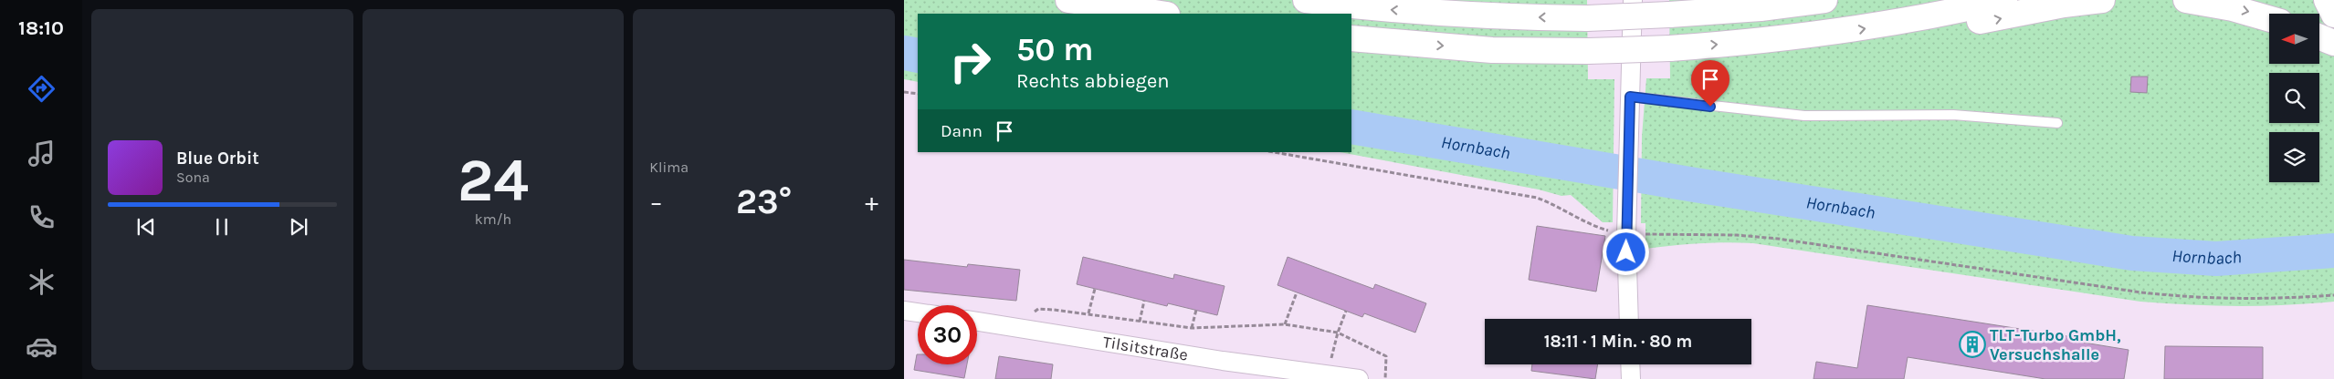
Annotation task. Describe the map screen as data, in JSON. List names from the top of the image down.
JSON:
{
  "streets": {
    "street": ["Tilsitstraße"]
  },
  "water": ["Hornbach"],
  "places": {
    "building": ["TLT-Turbo GmbH, Versuchshalle"]
  },
  "north": "left",
  "page": {
    "tabs": "18:10",
    "tile": [
      ["24", "km/h"],
      "Klima"
    ],
    "turn": ["50 m", "Rechts abbiegen"],
    "then": "Dann",
    "song": ["Blue Orbit", "Sona"],
    "heat": ["−", "23°", "+"],
    "limit": "30",
    "trip": "18:11 · 1 Min. · 80 m"
  }
}
